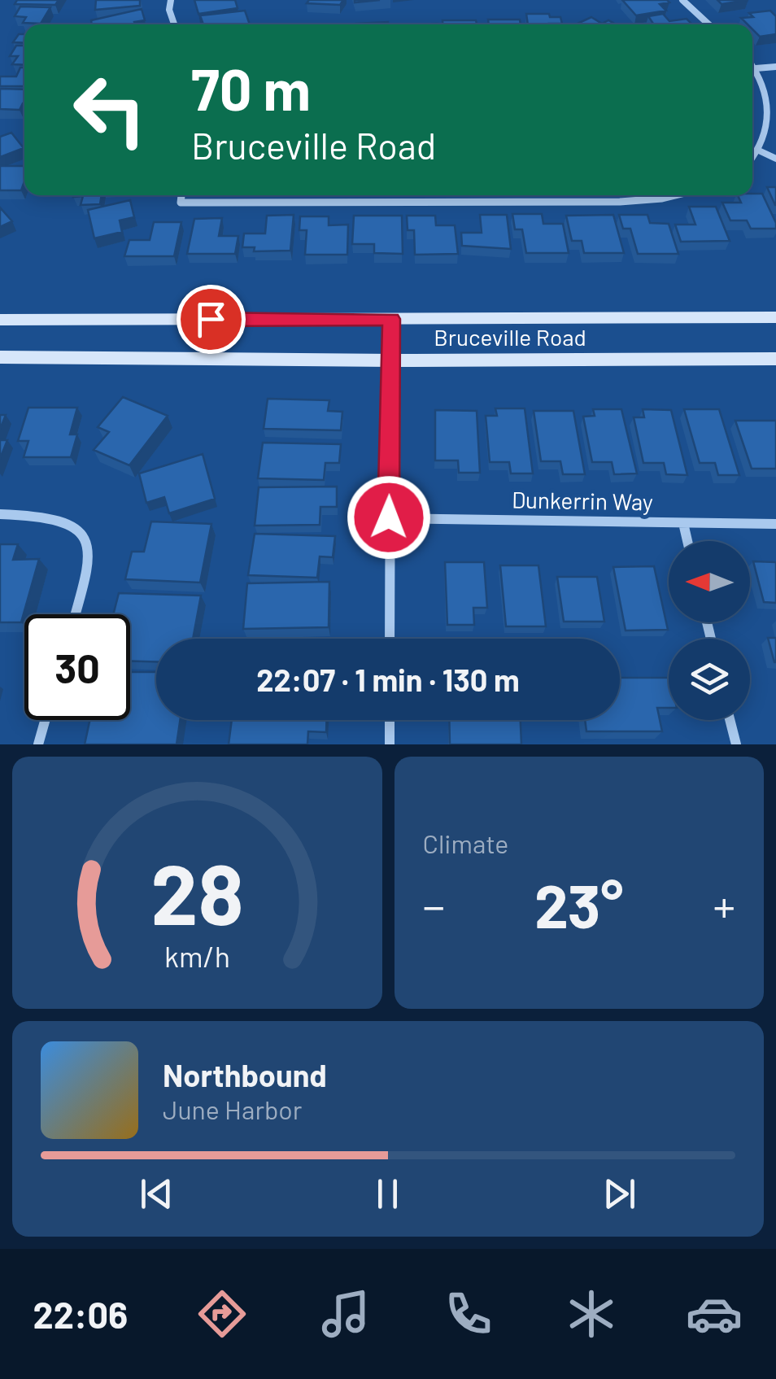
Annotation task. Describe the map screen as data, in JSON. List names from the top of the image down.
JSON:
{
  "streets": {
    "main road": ["Bruceville Road"],
    "street": ["Dunkerrin Way"]
  },
  "north": "left",
  "page": {
    "turn": ["70 m", "Bruceville Road"],
    "limit": "30",
    "trip": "22:07 · 1 min · 130 m",
    "tile": "Climate",
    "heat": ["−", "23°", "+"],
    "song": ["Northbound", "June Harbor"],
    "tabs": "22:06",
    "gauge": ["28", "km/h"]
  }
}
